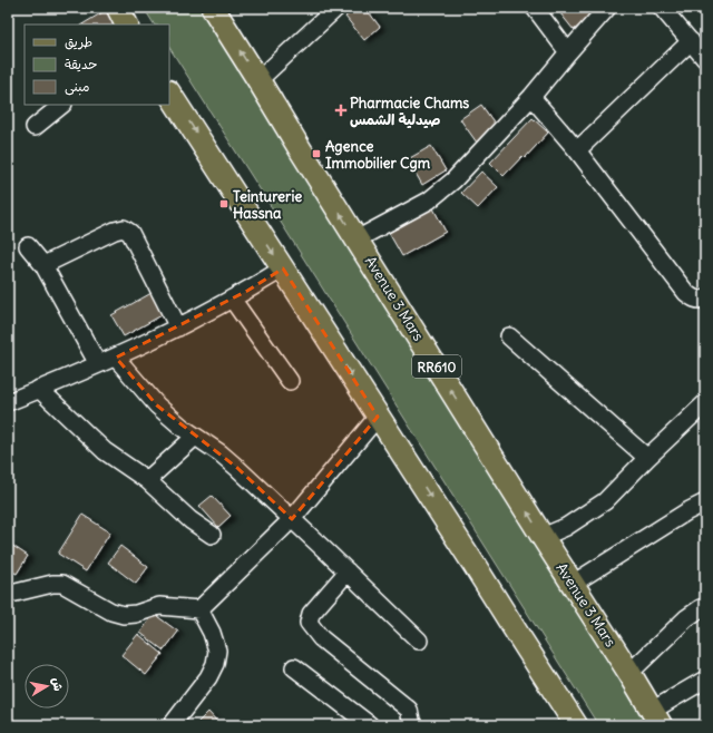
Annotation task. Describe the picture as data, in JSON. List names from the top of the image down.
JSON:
{
  "streets": {
    "main road": ["Avenue 3 Mars", "RR610"]
  },
  "places": {
    "health": ["Pharmacie Chams صيدلية الشمس"],
    "transit": ["Agence Immobilier Cgm", "Teinturerie Hassna"]
  },
  "legend": ["طريق", "حديقة", "مبنى"],
  "north": "right"
}
